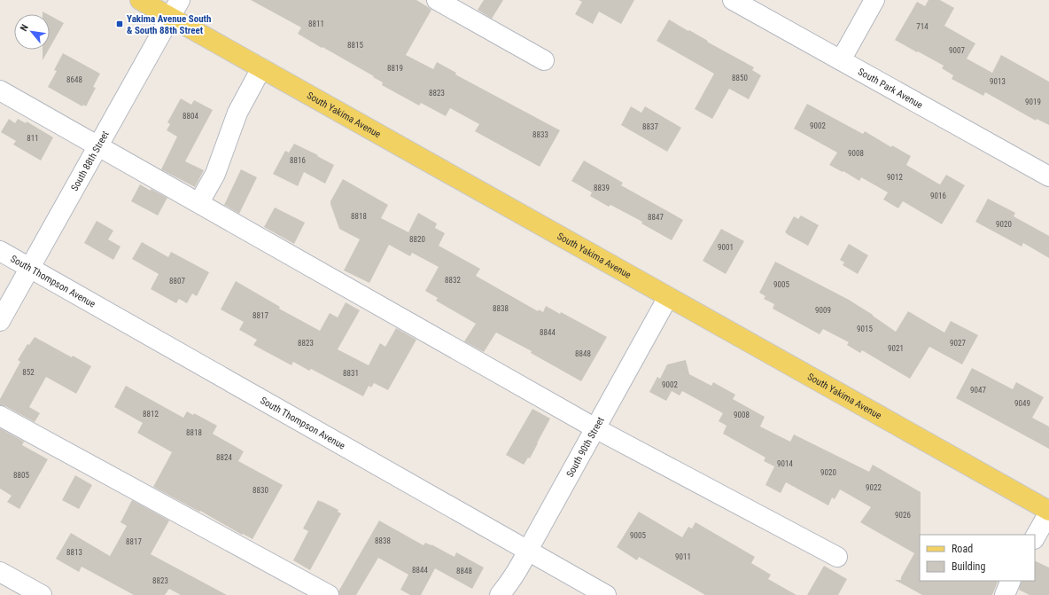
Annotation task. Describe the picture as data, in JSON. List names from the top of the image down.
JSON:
{
  "streets": {
    "main road": ["South Yakima Avenue"],
    "street": [
      "South Park Avenue",
      "South 88th Street",
      "South Thompson Avenue",
      "South 90th Street"
    ]
  },
  "crossings": [
    ["South Yakima Avenue", "South 88th Street"],
    ["South Yakima Avenue", "South 90th Street"],
    ["South 88th Street", "South Thompson Avenue"],
    ["South Thompson Avenue", "South 90th Street"]
  ],
  "places": {
    "transit": ["Yakima Avenue South & South 88th Street"]
  },
  "house_numbers": [
    "8811",
    "714",
    "8815",
    "9007",
    "8819",
    "8850",
    "8648",
    "9013",
    "8823",
    "9019",
    "8804",
    "9002",
    "8837",
    "8833",
    "811",
    "9008",
    "8816",
    "9012",
    "8839",
    "9016",
    "8818",
    "8847",
    "9020",
    "8820",
    "9001",
    "8832",
    "8807",
    "9005",
    "8838",
    "9009",
    "8817",
    "9015",
    "8844",
    "8823",
    "9027",
    "9021",
    "8848",
    "852",
    "8831",
    "9002",
    "9047",
    "9049",
    "8812",
    "9008",
    "8818",
    "8824",
    "9014",
    "9020",
    "8805",
    "9022",
    "8830",
    "9026",
    "9005",
    "8838",
    "8817",
    "8813",
    "9011",
    "8844",
    "8848",
    "8823"
  ],
  "legend": ["Road", "Building"],
  "north": "top left"
}
